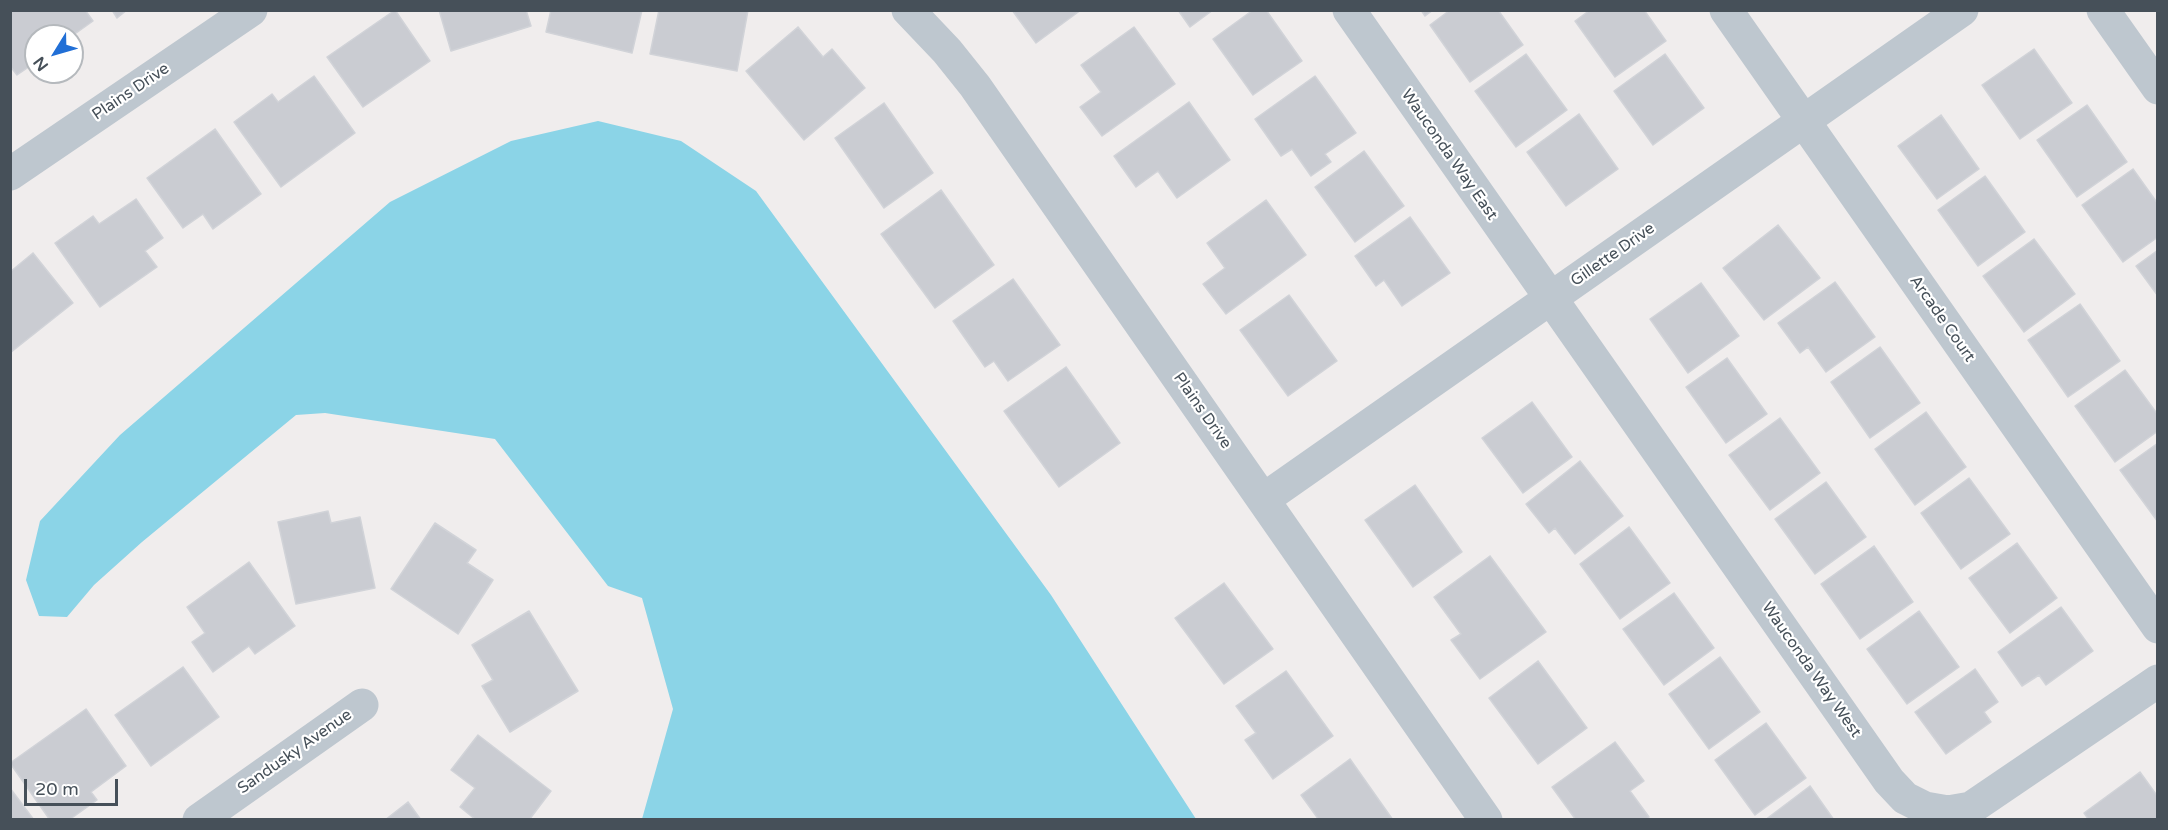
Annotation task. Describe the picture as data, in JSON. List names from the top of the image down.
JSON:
{
  "streets": {
    "street": [
      "Plains Drive",
      "Wauconda Way East",
      "Gillette Drive",
      "Arcade Court",
      "Wauconda Way West",
      "Sandusky Avenue"
    ]
  },
  "crossings": [
    ["Plains Drive", "Gillette Drive"],
    ["Wauconda Way East", "Gillette Drive"],
    ["Wauconda Way East", "Wauconda Way West"],
    ["Gillette Drive", "Arcade Court"],
    ["Gillette Drive", "Wauconda Way West"]
  ],
  "scale_bar": "20 m",
  "north": "bottom left"
}
